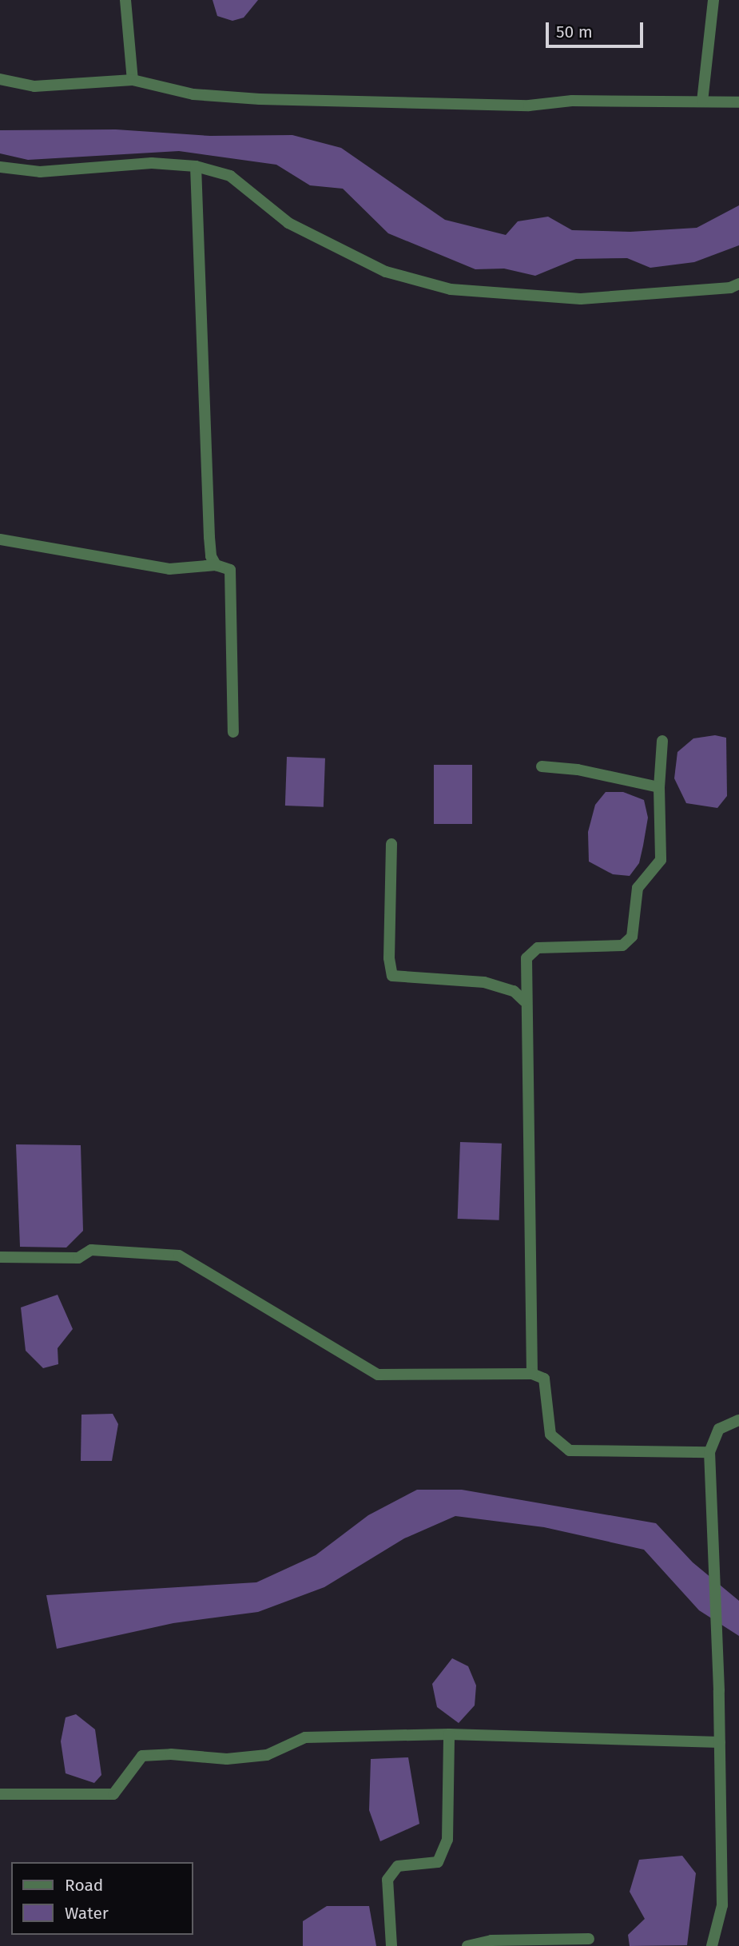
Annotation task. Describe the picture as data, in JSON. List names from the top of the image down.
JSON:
{
  "legend": ["Road", "Water"],
  "scale_bar": "50 m"
}
